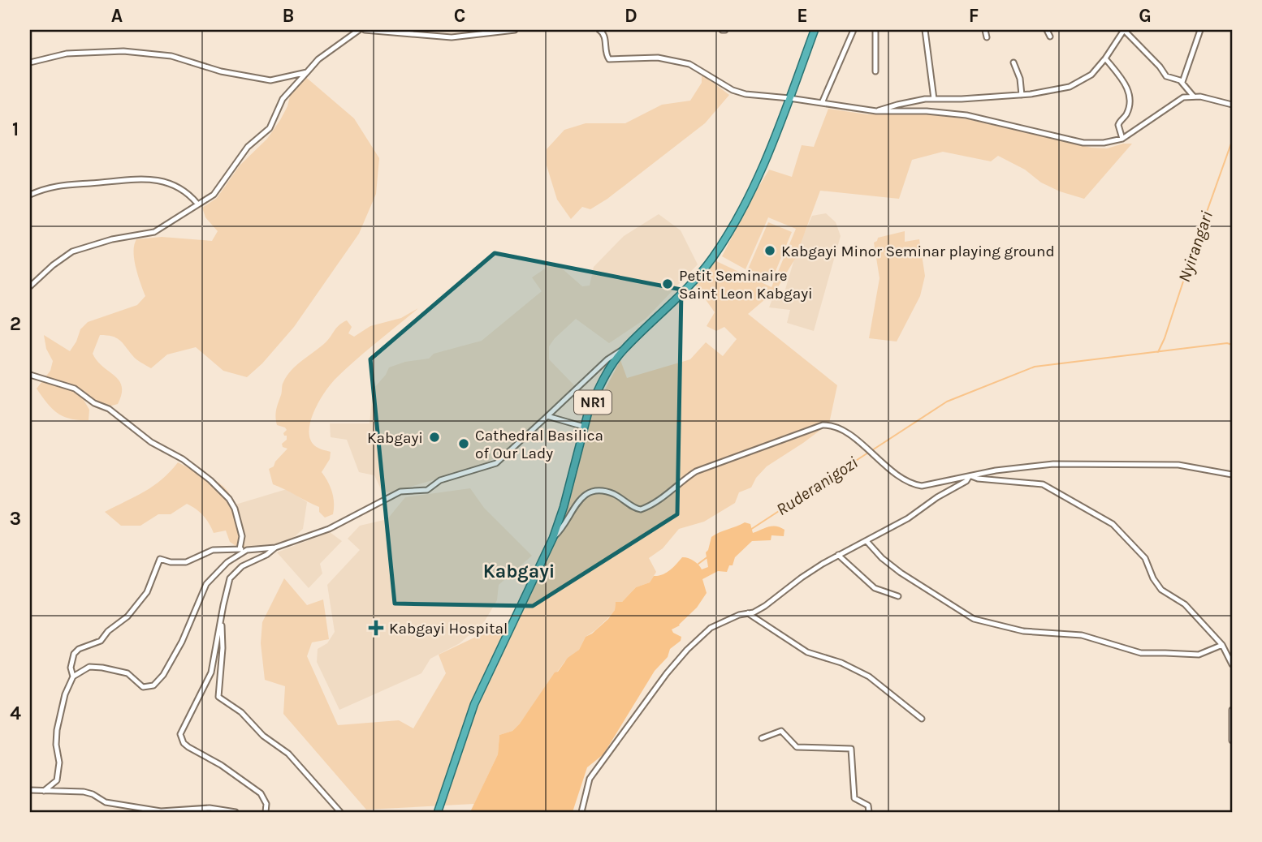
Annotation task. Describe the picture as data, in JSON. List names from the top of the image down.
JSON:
{
  "streets": {
    "highway": ["NR1"]
  },
  "districts": ["Kabgayi"],
  "water": ["Nyirangari", "Ruderanigozi"],
  "places": {
    "other": [
      "Kabgayi Minor Seminar playing ground",
      "Petit Seminaire Saint Leon Kabgayi",
      "Kabgayi",
      "Cathedral Basilica of Our Lady"
    ],
    "health": ["Kabgayi Hospital"]
  },
  "grid": {
    "columns": [
      "A",
      "B",
      "C",
      "D",
      "E",
      "F",
      "G"
    ],
    "rows": [
      "1",
      "2",
      "3",
      "4"
    ]
  }
}
